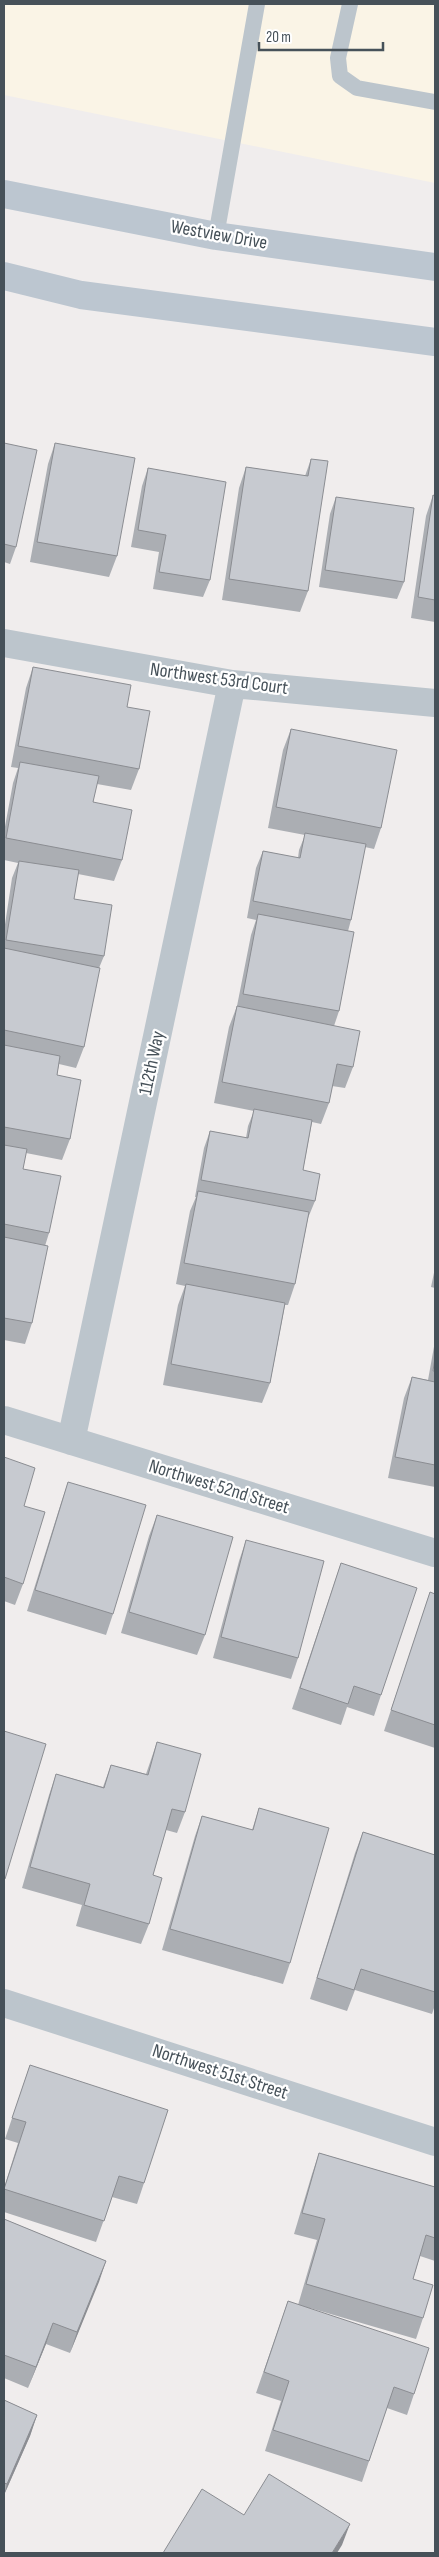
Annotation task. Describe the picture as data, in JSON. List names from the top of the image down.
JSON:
{
  "streets": {
    "street": [
      "Westview Drive",
      "Northwest 53rd Court",
      "112th Way",
      "Northwest 52nd Street",
      "Northwest 51st Street"
    ]
  },
  "crossings": [
    ["Northwest 53rd Court", "112th Way"],
    ["112th Way", "Northwest 52nd Street"]
  ],
  "scale_bar": "20 m"
}
